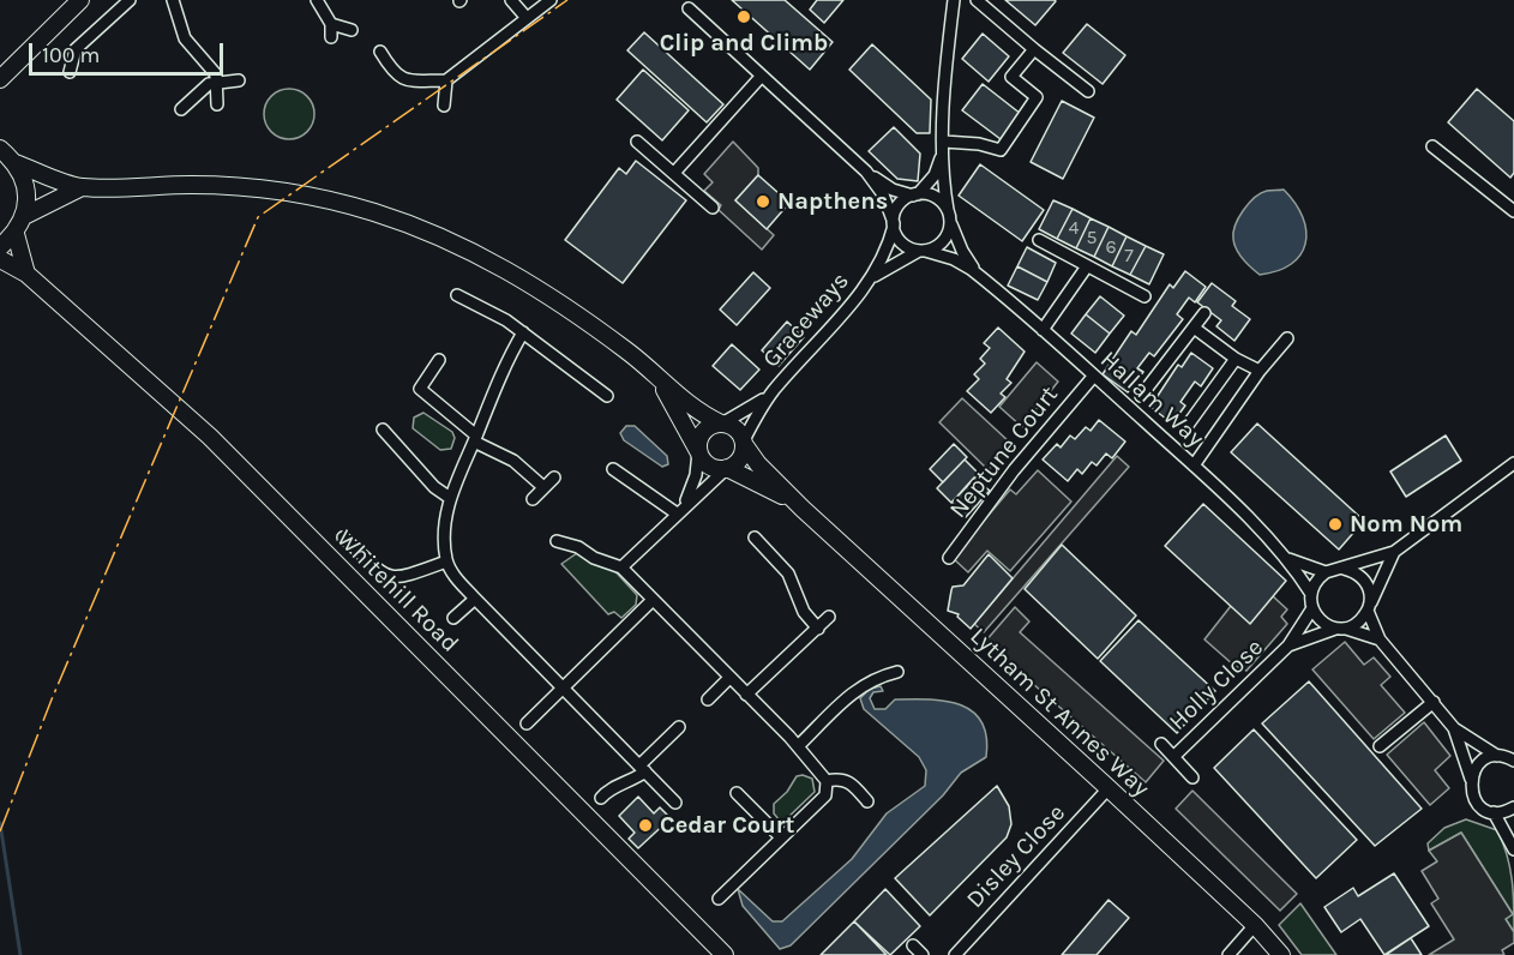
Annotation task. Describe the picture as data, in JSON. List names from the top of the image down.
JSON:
{
  "streets": {
    "main road": ["Whitehill Road", "Lytham St Annes Way"],
    "street": [
      "Graceways",
      "Hallam Way",
      "Neptune Court",
      "Holly Close",
      "Disley Close"
    ]
  },
  "crossings": [
    ["Graceways", "Hallam Way"],
    ["Graceways", "Lytham St Annes Way"],
    ["Hallam Way", "Neptune Court"],
    ["Hallam Way", "Holly Close"],
    ["Lytham St Annes Way", "Disley Close"]
  ],
  "places": [
    "Clip and Climb",
    "Napthens",
    "Nom Nom",
    "Cedar Court"
  ],
  "house_numbers": [
    "4",
    "5",
    "6",
    "7"
  ],
  "scale_bar": "100 m"
}
